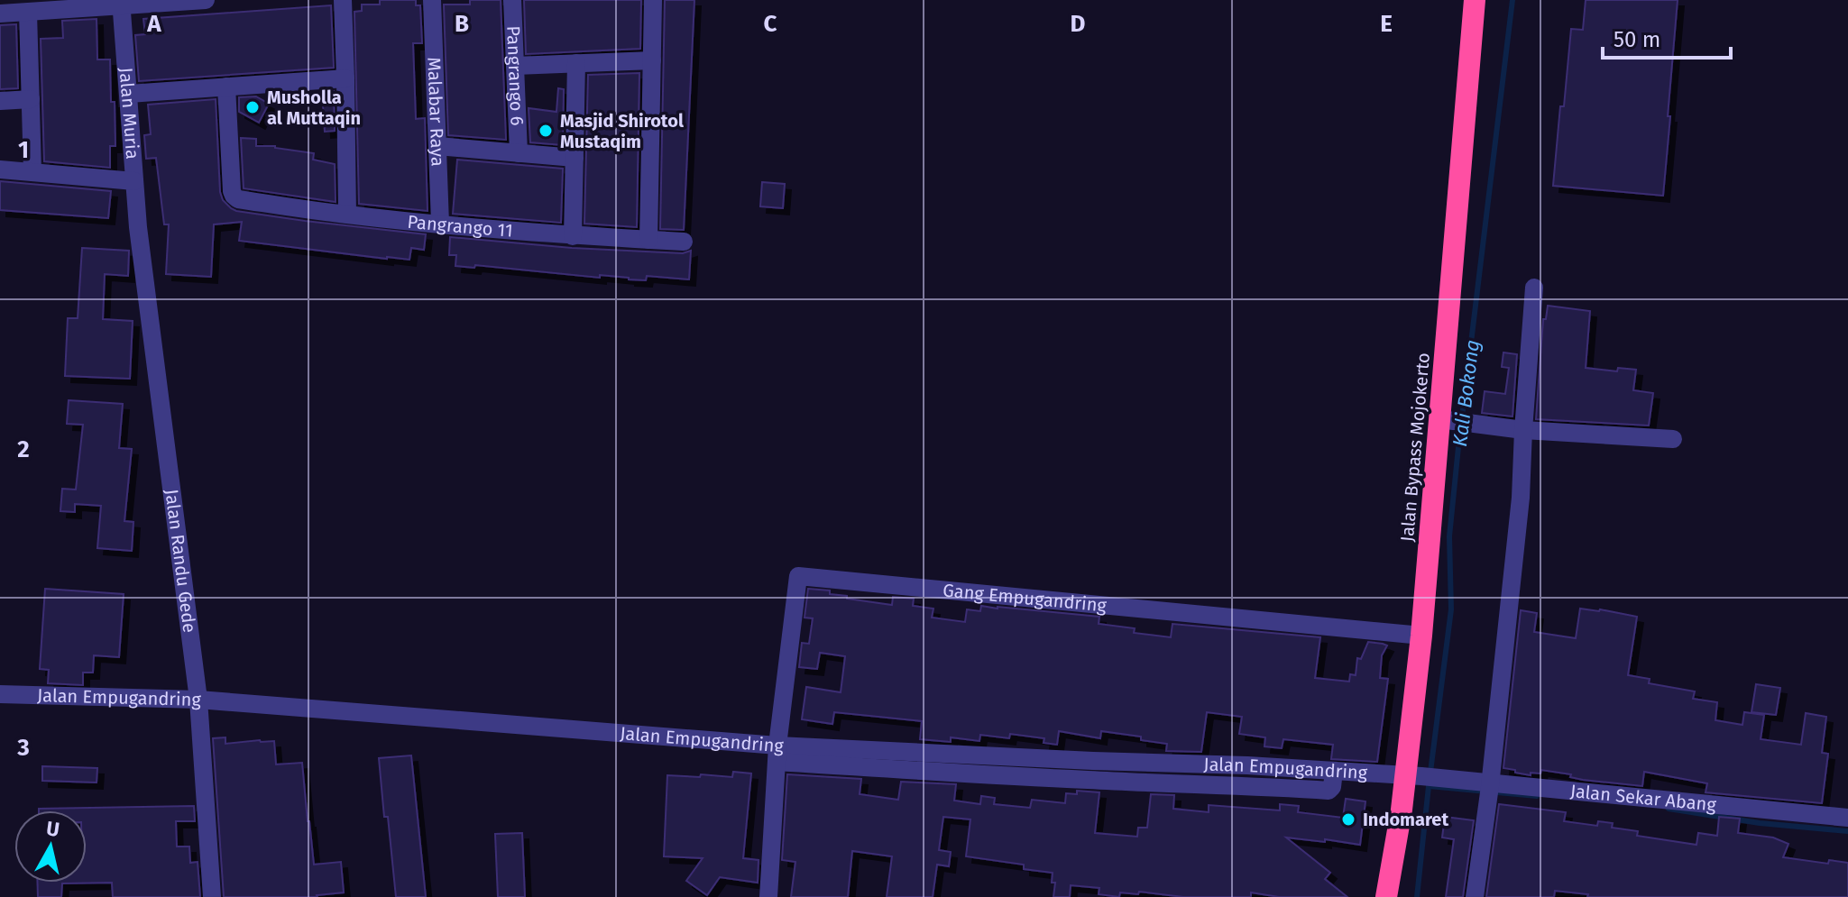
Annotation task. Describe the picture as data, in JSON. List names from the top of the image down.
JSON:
{
  "streets": {
    "highway": ["Jalan Bypass Mojokerto"],
    "street": [
      "Pangrango 6",
      "Malabar Raya",
      "Jalan Muria",
      "Pangrango 11",
      "Jalan Randu Gede",
      "Gang Empugandring",
      "Jalan Empugandring",
      "Jalan Sekar Abang"
    ]
  },
  "crossings": [
    ["Malabar Raya", "Pangrango 11"],
    ["Jalan Muria", "Jalan Randu Gede"],
    ["Jalan Bypass Mojokerto", "Gang Empugandring"],
    ["Jalan Bypass Mojokerto", "Jalan Empugandring"],
    ["Jalan Bypass Mojokerto", "Jalan Sekar Abang"],
    ["Jalan Randu Gede", "Jalan Empugandring"],
    ["Gang Empugandring", "Jalan Empugandring"],
    ["Jalan Empugandring", "Jalan Sekar Abang"]
  ],
  "water": ["Kali Bokong"],
  "places": ["Musholla al Muttaqin", "Masjid Shirotol Mustaqim", "Indomaret"],
  "scale_bar": "50 m",
  "north": "top",
  "grid": {
    "columns": [
      "A",
      "B",
      "C",
      "D",
      "E"
    ],
    "rows": ["1", "2", "3"]
  }
}
